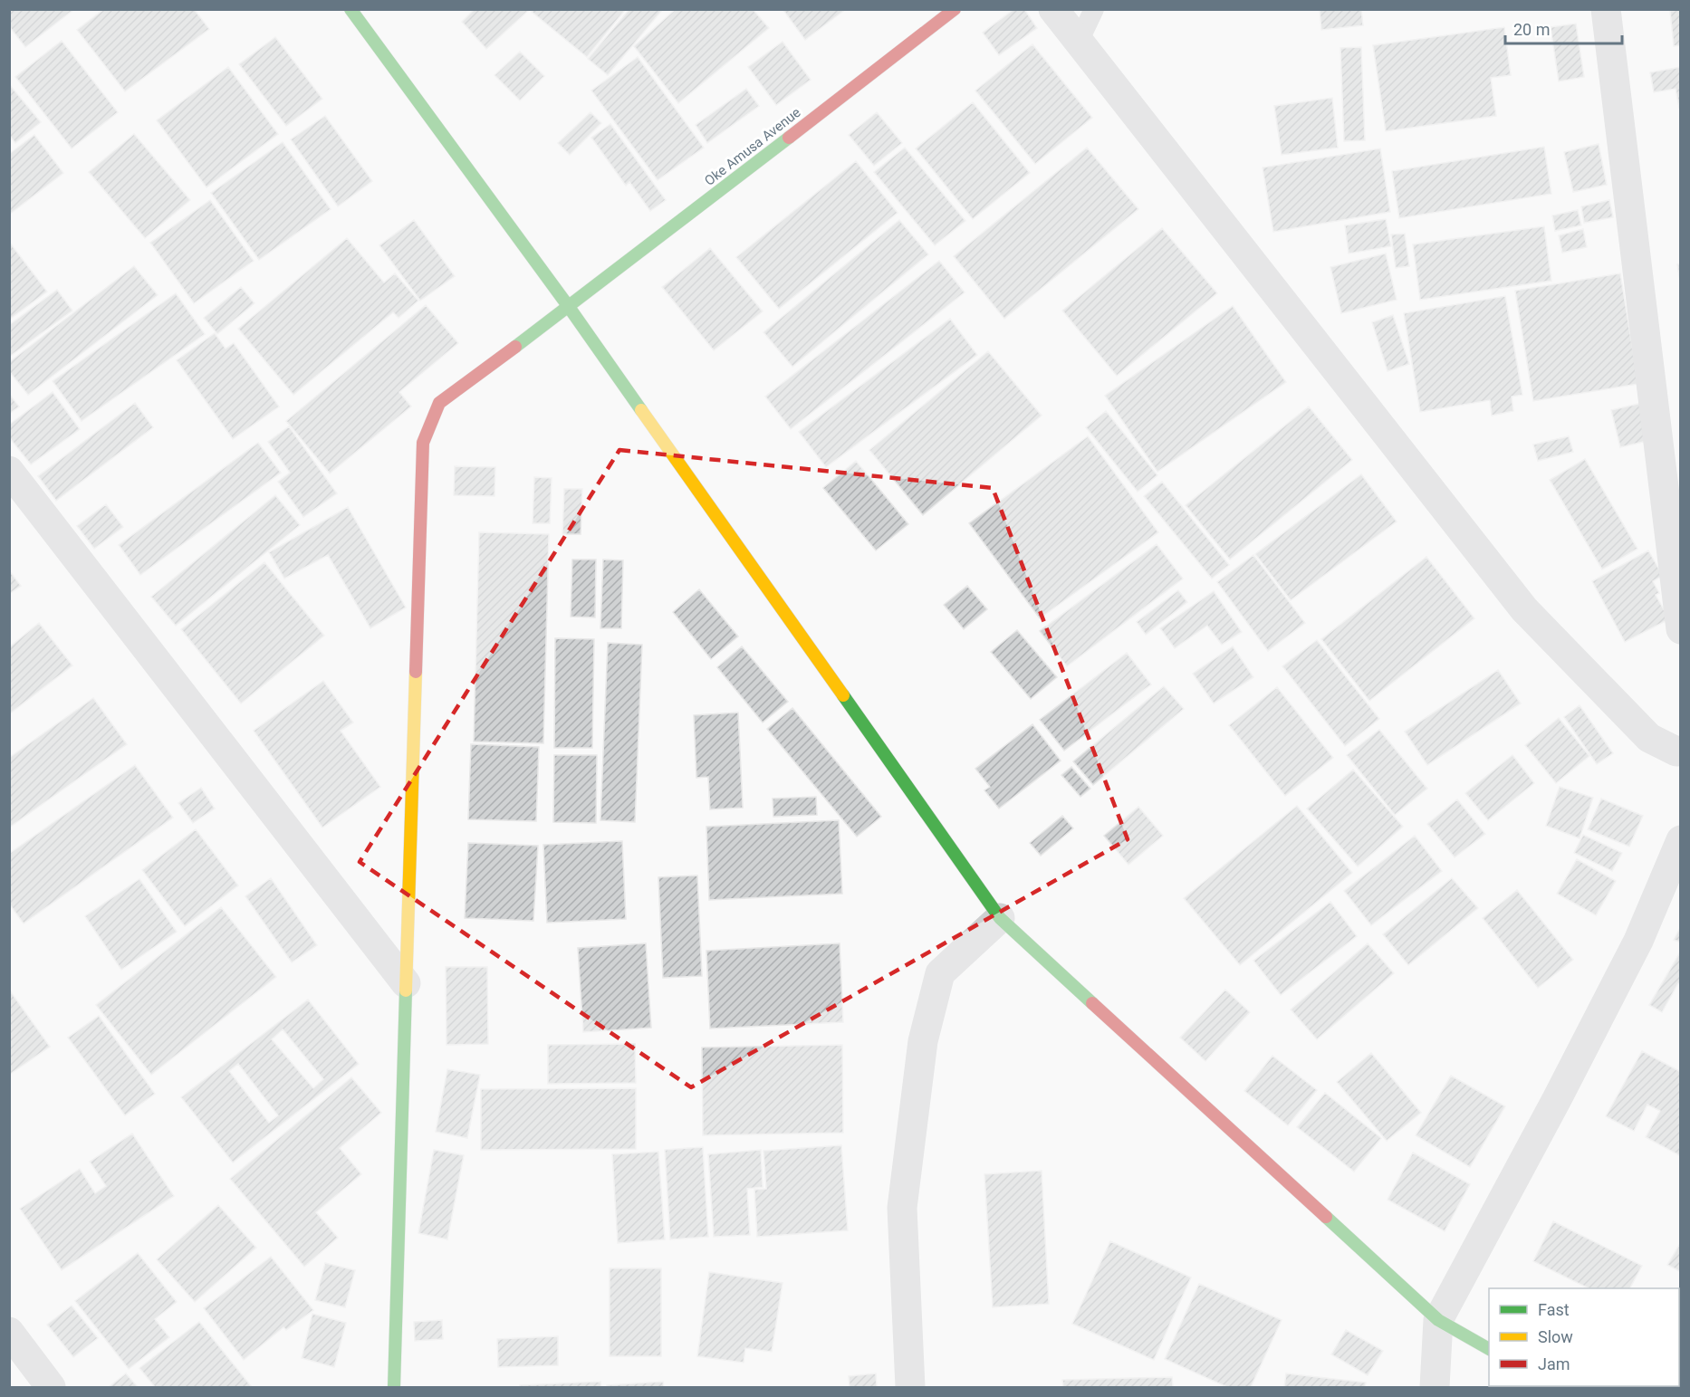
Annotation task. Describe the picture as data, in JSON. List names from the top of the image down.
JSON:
{
  "streets": {
    "street": ["Oke Amusa Avenue"]
  },
  "legend": ["Fast", "Slow", "Jam"],
  "scale_bar": "20 m"
}
